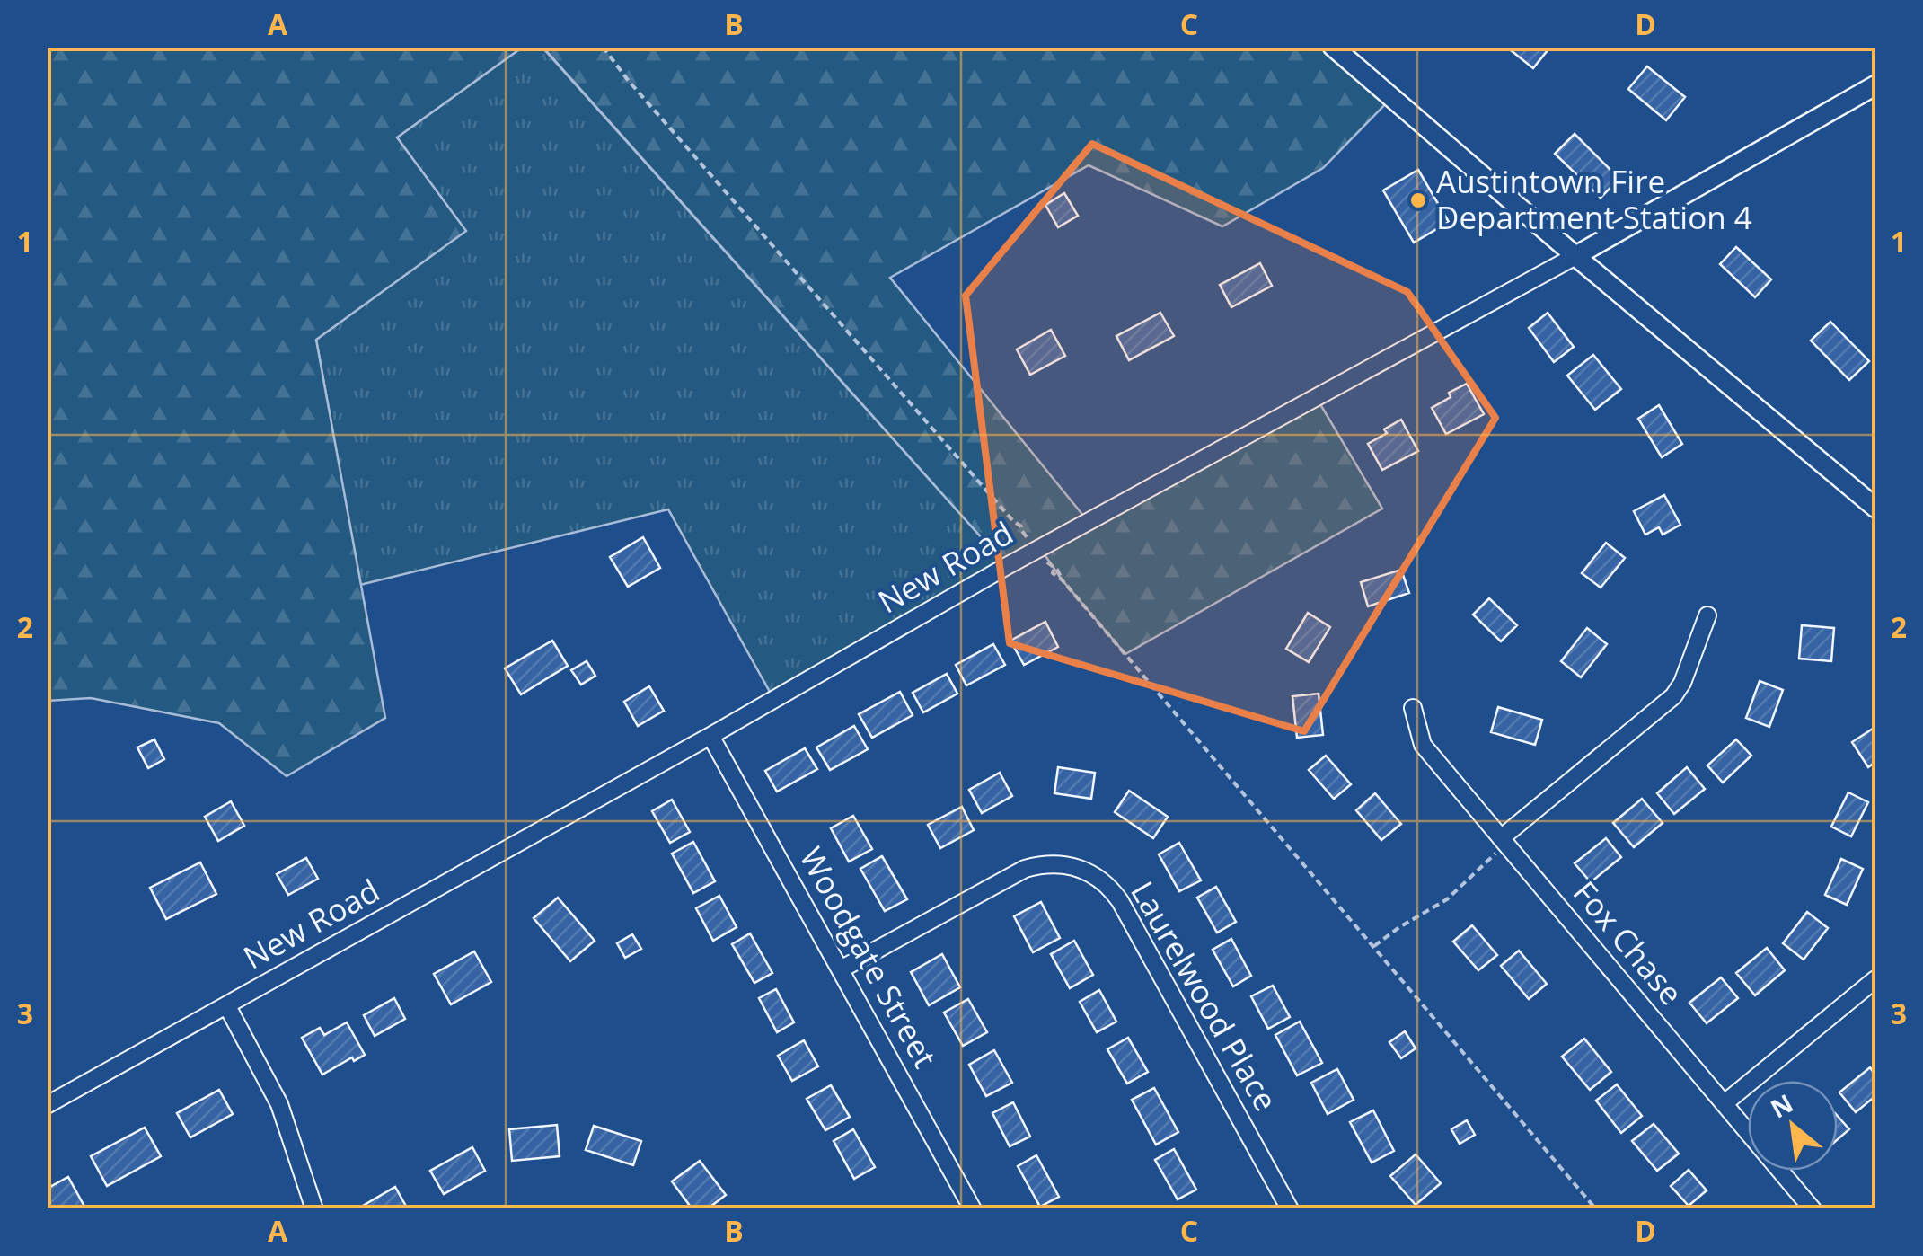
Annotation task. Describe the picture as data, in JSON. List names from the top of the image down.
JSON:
{
  "streets": {
    "street": [
      "New Road",
      "Fox Chase",
      "Woodgate Street",
      "Laurelwood Place"
    ]
  },
  "crossings": [
    ["New Road", "Woodgate Street"],
    ["Woodgate Street", "Laurelwood Place"]
  ],
  "places": ["Austintown Fire Department Station 4"],
  "north": "top left",
  "grid": {
    "columns": [
      "A",
      "B",
      "C",
      "D"
    ],
    "rows": ["1", "2", "3"]
  }
}
